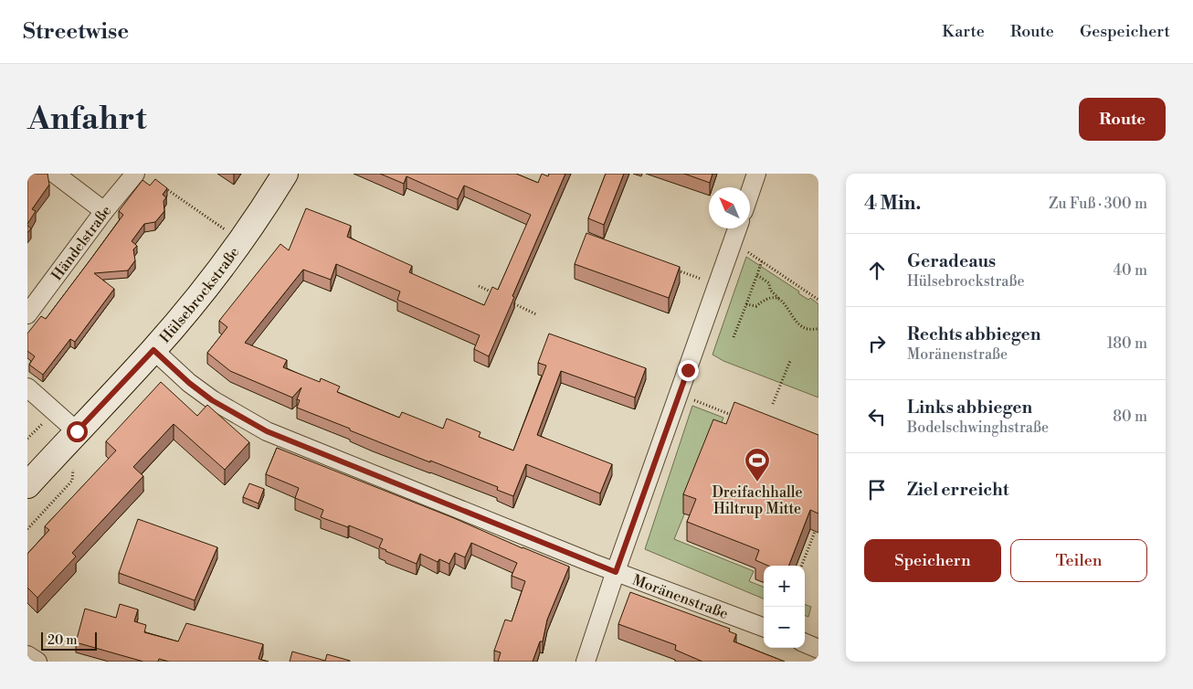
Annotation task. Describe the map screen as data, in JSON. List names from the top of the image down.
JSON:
{
  "streets": {
    "street": ["Händelstraße", "Hülsebrockstraße", "Moränenstraße"]
  },
  "crossings": [
    ["Hülsebrockstraße", "Moränenstraße"]
  ],
  "places": {
    "sports": ["Dreifachhalle Hiltrup Mitte"]
  },
  "scale_bar": "20 m",
  "north": "top left",
  "page": {
    "header": "Streetwise",
    "nav": ["Karte", "Route", "Gespeichert"],
    "buttons": [
      "Route",
      ["Speichern", "Teilen"]
    ],
    "title": "Anfahrt",
    "heading": ["4 Min.", "Zu Fuß · 300 m"],
    "list": [
      ["Geradeaus", "Hülsebrockstraße", "40 m"],
      ["Rechts abbiegen", "Moränenstraße", "180 m"],
      ["Links abbiegen", "Bodelschwinghstraße", "80 m"],
      "Ziel erreicht"
    ],
    "map_buttons": ["+", "−"],
    "scale": "20 m"
  }
}
